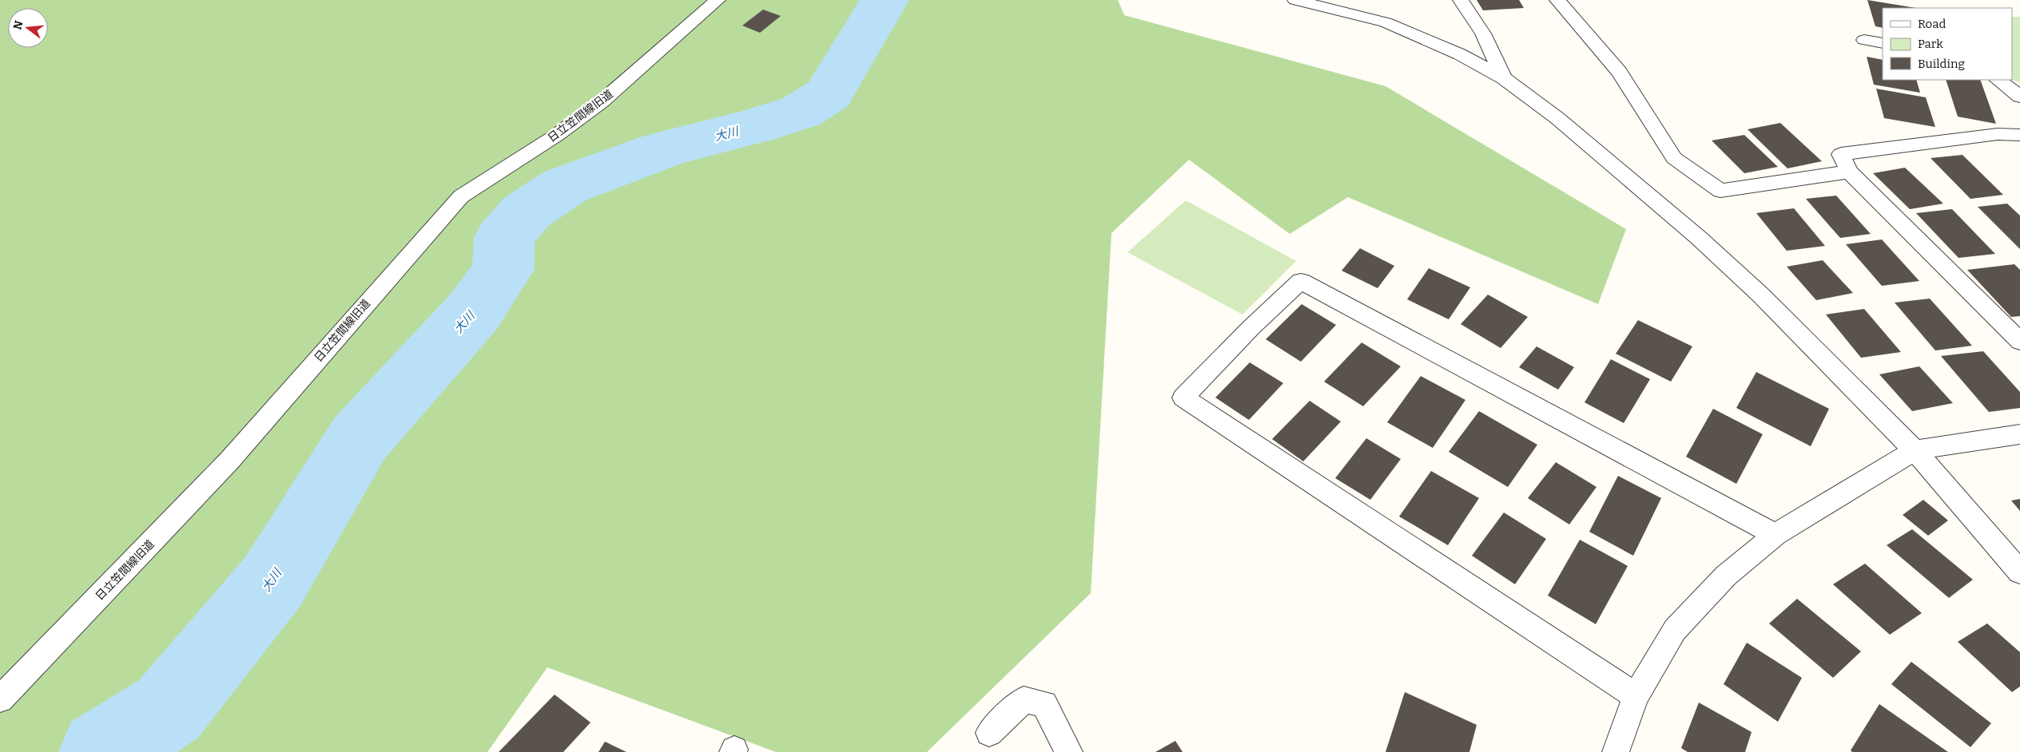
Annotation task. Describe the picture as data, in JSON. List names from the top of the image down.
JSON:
{
  "streets": {
    "street": ["日立笠間線旧道"]
  },
  "water": ["大川"],
  "legend": ["Road", "Park", "Building"],
  "north": "left"
}
